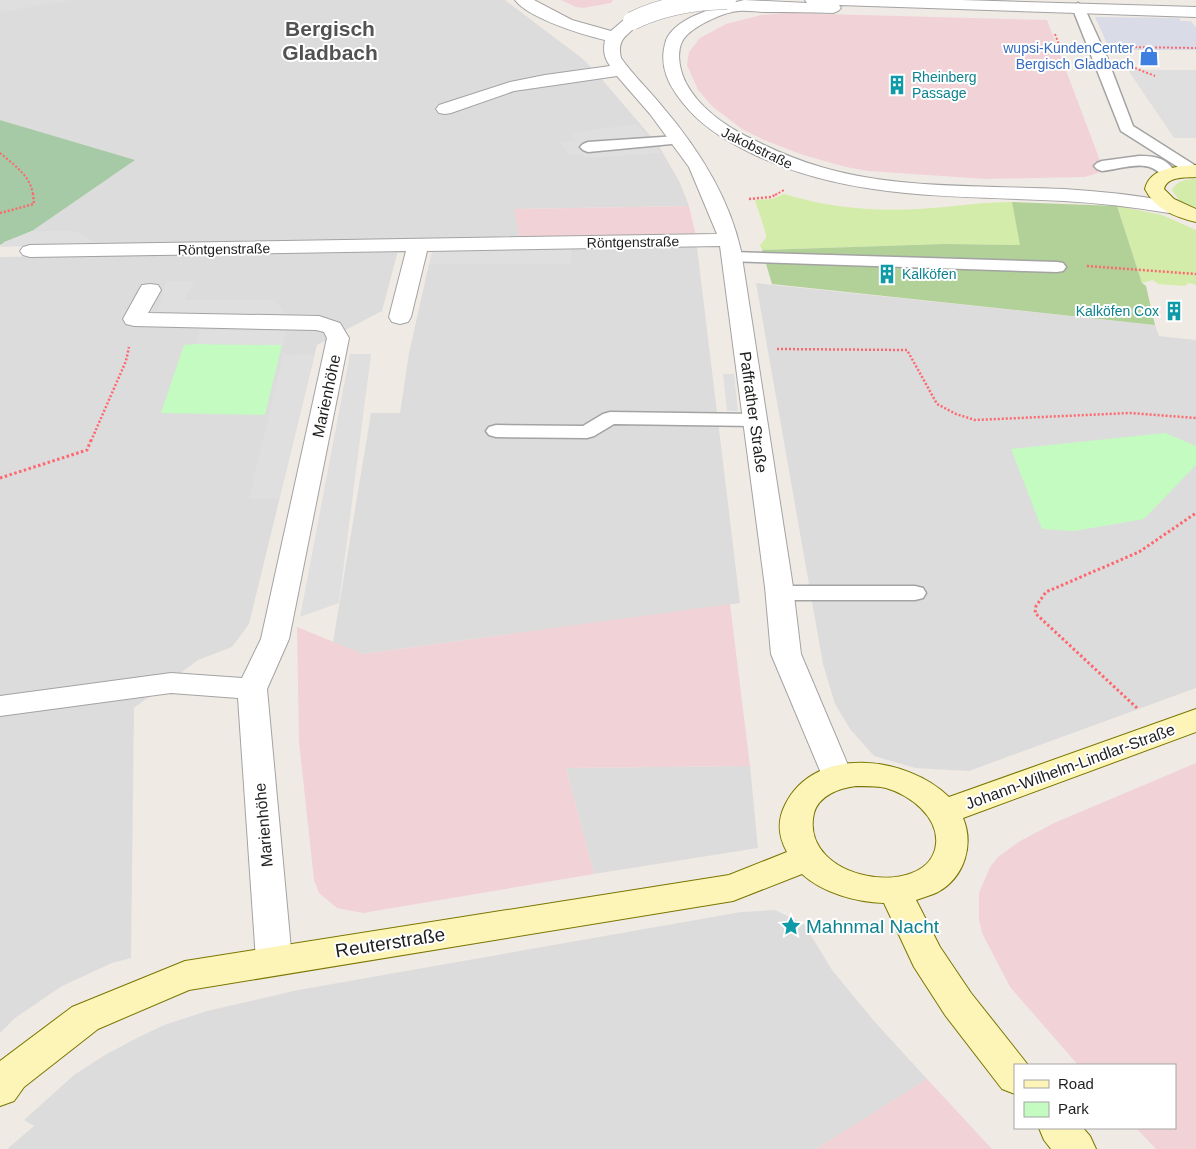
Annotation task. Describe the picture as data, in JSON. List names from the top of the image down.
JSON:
{
  "streets": {
    "street": [
      "Jakobstraße",
      "Röntgenstraße",
      "Marienhöhe",
      "Paffrather Straße",
      "Johann-Wilhelm-Lindlar-Straße",
      "Reuterstraße"
    ]
  },
  "crossings": [
    ["Röntgenstraße", "Paffrather Straße"],
    ["Marienhöhe", "Reuterstraße"],
    ["Paffrather Straße", "Johann-Wilhelm-Lindlar-Straße"],
    ["Paffrather Straße", "Reuterstraße"],
    ["Johann-Wilhelm-Lindlar-Straße", "Reuterstraße"]
  ],
  "districts": ["Bergisch Gladbach"],
  "places": {
    "shop": ["wupsi-KundenCenter Bergisch Gladbach"],
    "building": ["Rheinberg Passage", "Kalköfen", "Kalköfen Cox"],
    "place": ["Mahnmal Nacht"]
  },
  "legend": ["Road", "Park"]
}
